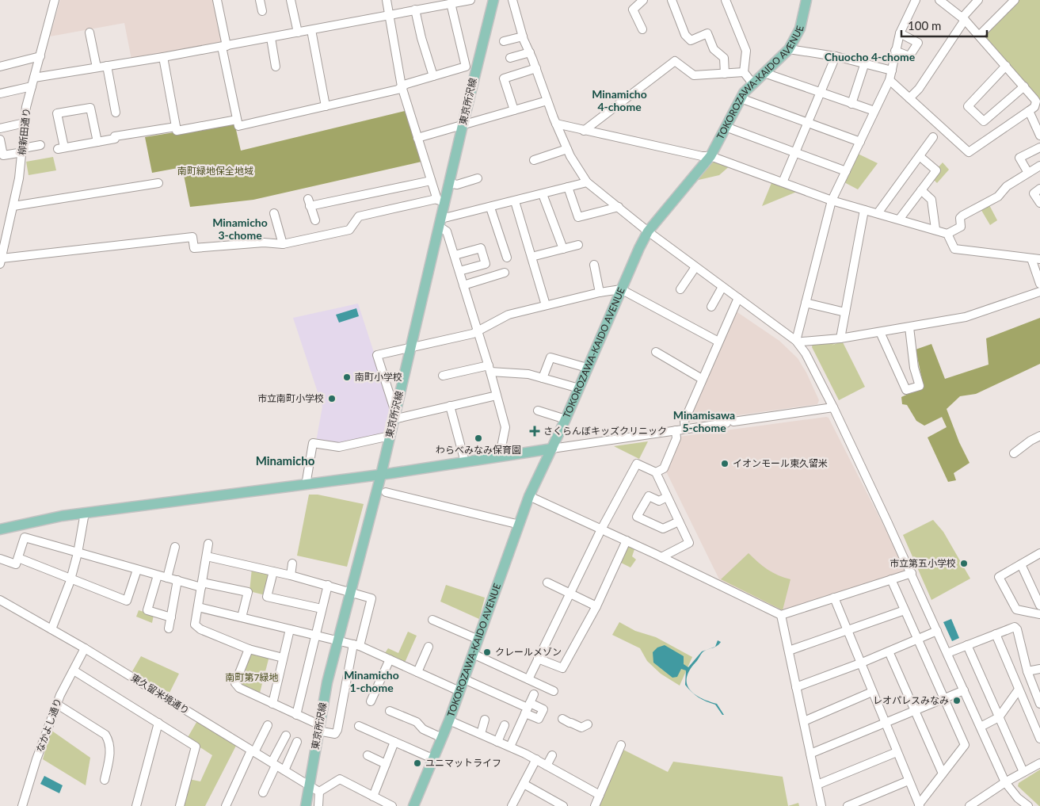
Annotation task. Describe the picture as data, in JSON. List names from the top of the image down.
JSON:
{
  "streets": {
    "main road": ["TOKOROZAWA-KAIDO AVENUE", "東京所沢線"],
    "street": ["柳新田通り", "東久留米境通り", "なかよし通り"]
  },
  "crossings": [
    ["東京所沢線", "東久留米境通り"],
    ["東久留米境通り", "なかよし通り"]
  ],
  "districts": [
    "Chuocho 4-chome",
    "Minamicho 4-chome",
    "Minamicho 3-chome",
    "Minamisawa 5-chome",
    "Minamicho",
    "Minamicho 1-chome"
  ],
  "parks": ["南町緑地保全地域", "南町第7緑地"],
  "places": {
    "other": [
      "南町小学校",
      "市立南町小学校",
      "わらべみなみ保育園",
      "イオンモール東久留米",
      "市立第五小学校",
      "クレールメゾン",
      "レオパレスみなみ",
      "ユニマットライフ"
    ],
    "health": ["さくらんぼキッズクリニック"]
  },
  "scale_bar": "100 m"
}
